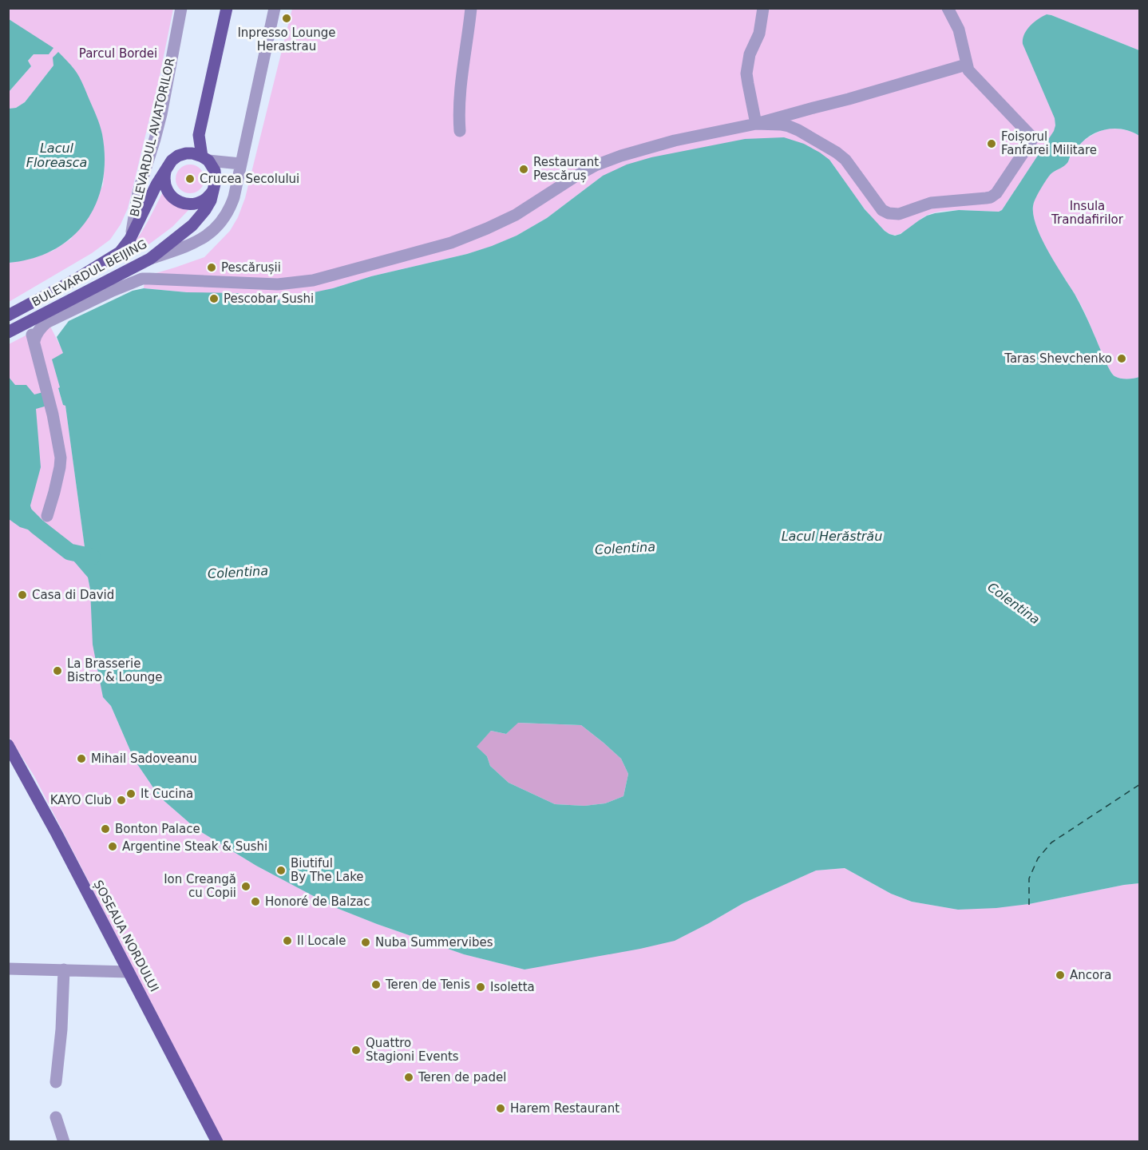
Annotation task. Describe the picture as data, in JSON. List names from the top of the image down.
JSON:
{
  "streets": {
    "main road": ["BULEVARDUL BEIJING", "ȘOSEAUA NORDULUI"],
    "street": ["BULEVARDUL AVIATORILOR"]
  },
  "crossings": [
    ["BULEVARDUL AVIATORILOR", "BULEVARDUL BEIJING"]
  ],
  "water": ["Lacul Floreasca", "Lacul Herăstrău", "Colentina"],
  "parks": ["Parcul Bordei", "Insula Trandafirilor"],
  "places": [
    "Inpresso Lounge Herastrau",
    "Foișorul Fanfarei Militare",
    "Restaurant Pescăruș",
    "Crucea Secolului",
    "Pescărușii",
    "Pescobar Sushi",
    "Taras Shevchenko",
    "Casa di David",
    "La Brasserie Bistro & Lounge",
    "Mihail Sadoveanu",
    "It Cucina",
    "KAYO Club",
    "Bonton Palace",
    "Argentine Steak & Sushi",
    "Biutiful By The Lake",
    "Ion Creangă cu Copii",
    "Honoré de Balzac",
    "Il Locale",
    "Nuba Summervibes",
    "Ancora",
    "Teren de Tenis",
    "Isoletta",
    "Quattro Stagioni Events",
    "Teren de padel",
    "Harem Restaurant"
  ]
}
